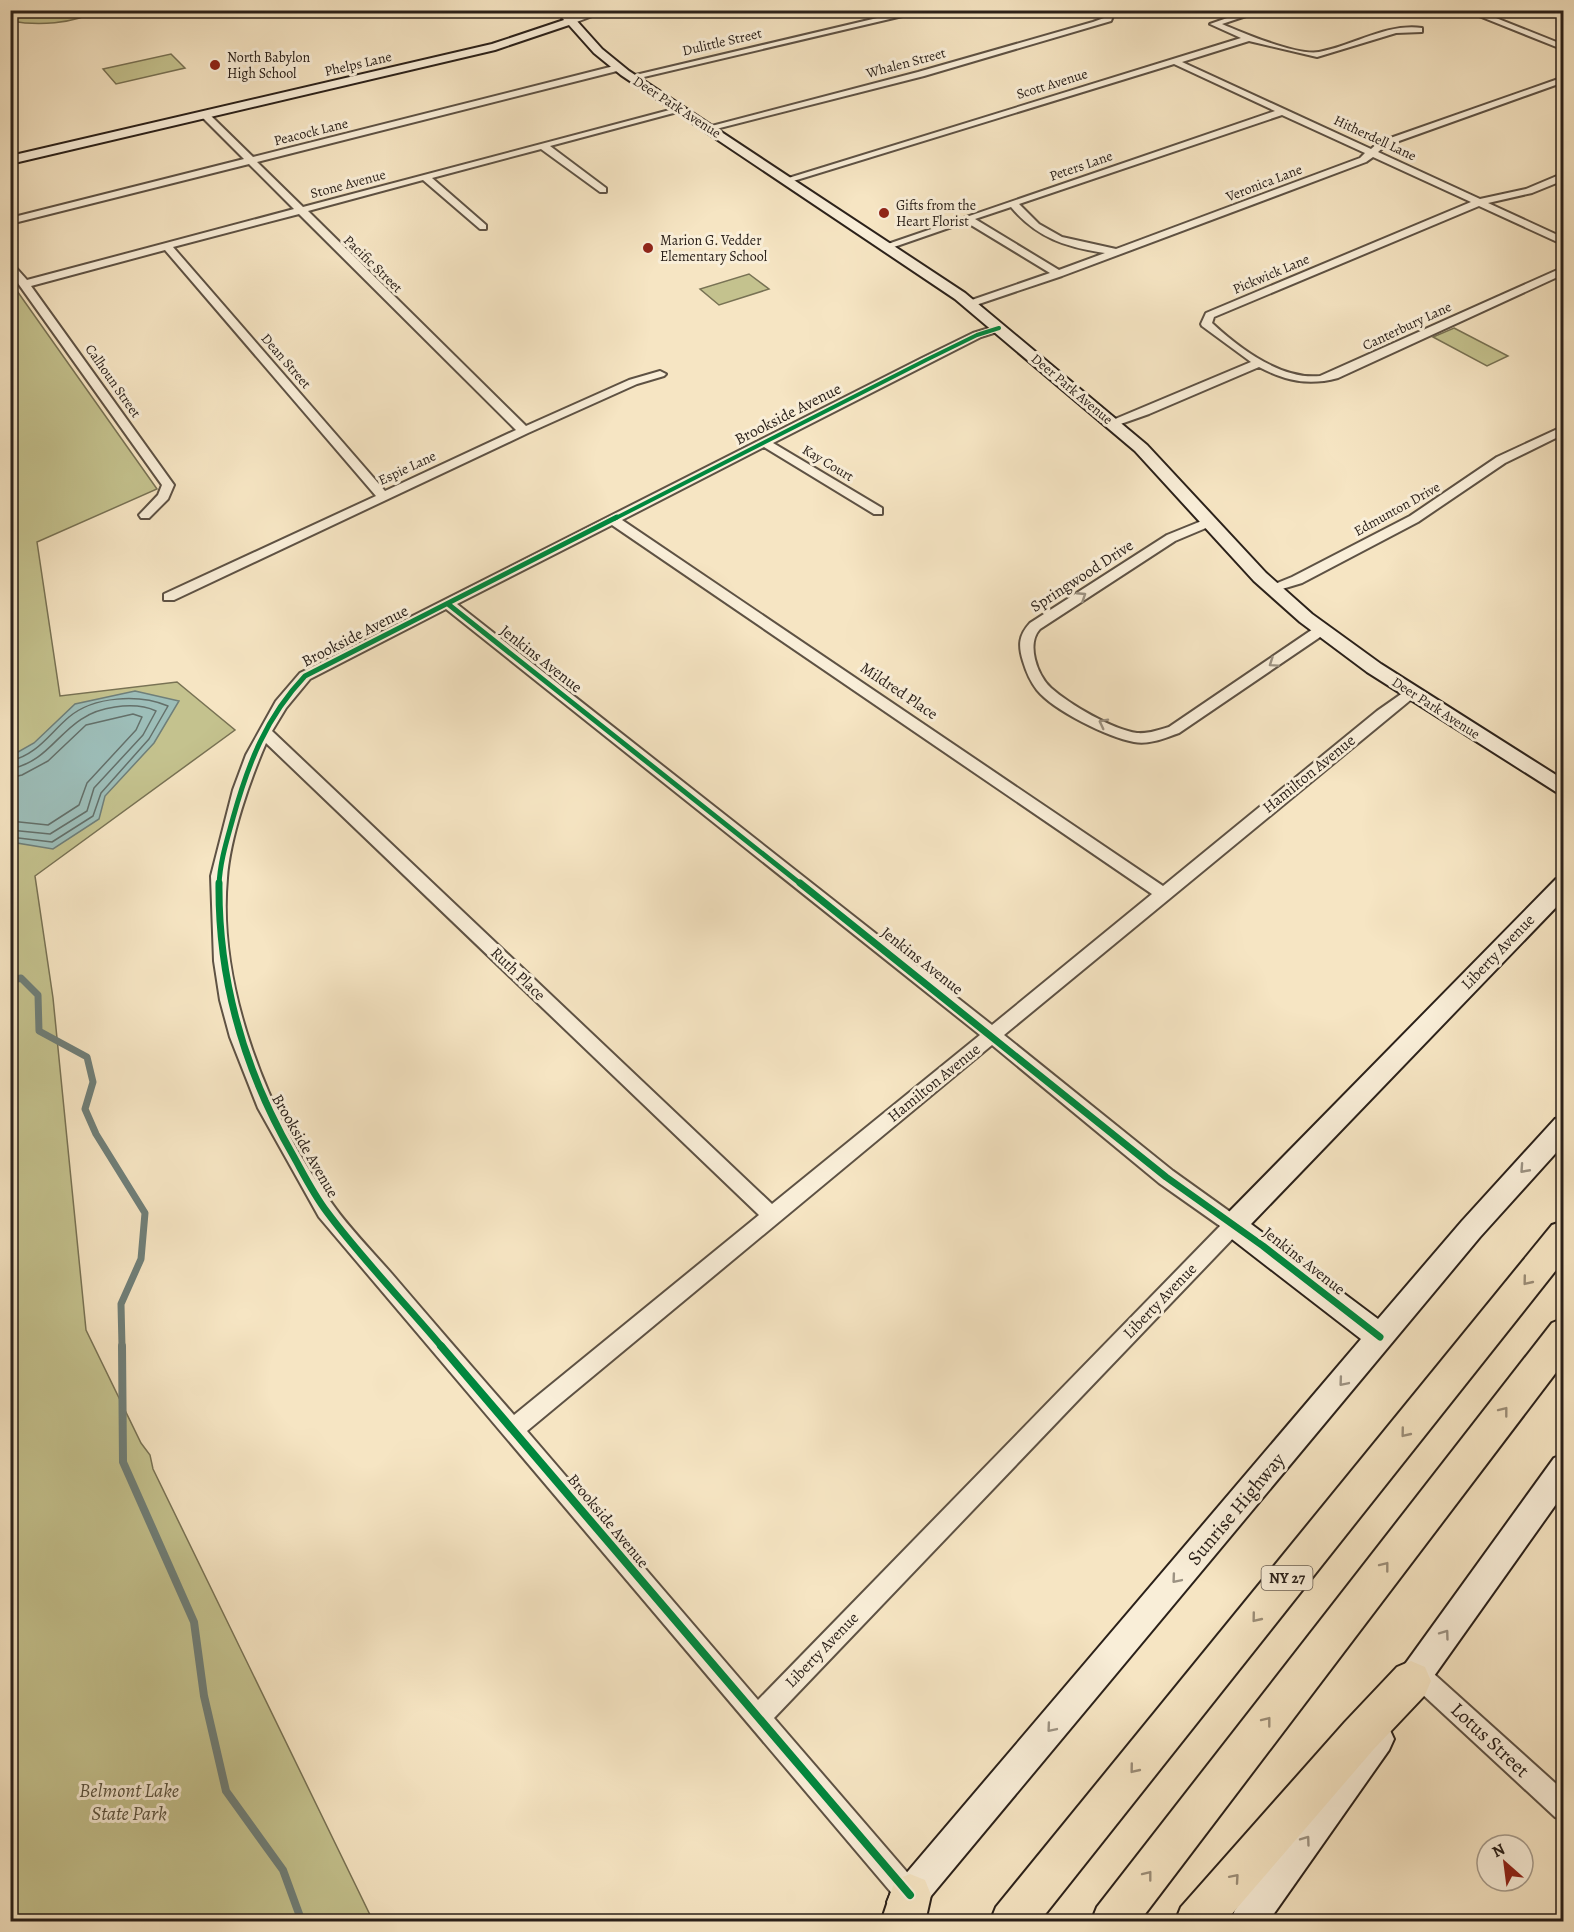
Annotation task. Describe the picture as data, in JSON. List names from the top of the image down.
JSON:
{
  "streets": {
    "highway": ["NY 27"],
    "main road": [
      "Phelps Lane",
      "Deer Park Avenue",
      "Jenkins Avenue",
      "Liberty Avenue",
      "Sunrise Highway"
    ],
    "street": [
      "Dulittle Street",
      "Whalen Street",
      "Scott Avenue",
      "Peacock Lane",
      "Hitherdell Lane",
      "Peters Lane",
      "Veronica Lane",
      "Stone Avenue",
      "Pacific Street",
      "Pickwick Lane",
      "Canterbury Lane",
      "Dean Street",
      "Calhoun Street",
      "Brookside Avenue",
      "Kay Court",
      "Espie Lane",
      "Edmunton Drive",
      "Springwood Drive",
      "Mildred Place",
      "Hamilton Avenue",
      "Ruth Place",
      "Lotus Street"
    ]
  },
  "crossings": [
    ["Dulittle Street", "Deer Park Avenue"],
    ["Whalen Street", "Deer Park Avenue"],
    ["Phelps Lane", "Deer Park Avenue"],
    ["Phelps Lane", "Pacific Street"],
    ["Scott Avenue", "Deer Park Avenue"],
    ["Scott Avenue", "Hitherdell Lane"],
    ["Deer Park Avenue", "Peacock Lane"],
    ["Deer Park Avenue", "Peters Lane"],
    ["Deer Park Avenue", "Veronica Lane"],
    ["Deer Park Avenue", "Stone Avenue"],
    ["Deer Park Avenue", "Brookside Avenue"],
    ["Deer Park Avenue", "Edmunton Drive"],
    ["Deer Park Avenue", "Springwood Drive"],
    ["Deer Park Avenue", "Hamilton Avenue"],
    ["Peacock Lane", "Pacific Street"],
    ["Hitherdell Lane", "Peters Lane"],
    ["Hitherdell Lane", "Veronica Lane"],
    ["Hitherdell Lane", "Pickwick Lane"],
    ["Stone Avenue", "Pacific Street"],
    ["Stone Avenue", "Dean Street"],
    ["Stone Avenue", "Calhoun Street"],
    ["Pacific Street", "Espie Lane"],
    ["Pickwick Lane", "Canterbury Lane"],
    ["Dean Street", "Espie Lane"],
    ["Brookside Avenue", "Kay Court"],
    ["Brookside Avenue", "Jenkins Avenue"],
    ["Brookside Avenue", "Mildred Place"],
    ["Brookside Avenue", "Hamilton Avenue"],
    ["Brookside Avenue", "Liberty Avenue"],
    ["Brookside Avenue", "Ruth Place"],
    ["Brookside Avenue", "Sunrise Highway"],
    ["Jenkins Avenue", "Hamilton Avenue"],
    ["Jenkins Avenue", "Liberty Avenue"],
    ["Jenkins Avenue", "Sunrise Highway"],
    ["Mildred Place", "Hamilton Avenue"],
    ["Hamilton Avenue", "Ruth Place"]
  ],
  "one_way": ["Sunrise Highway"],
  "parks": ["Belmont Lake State Park"],
  "places": ["North Babylon High School", "Gifts from the Heart Florist", "Marion G. Vedder Elementary School"],
  "north": "top left"
}
